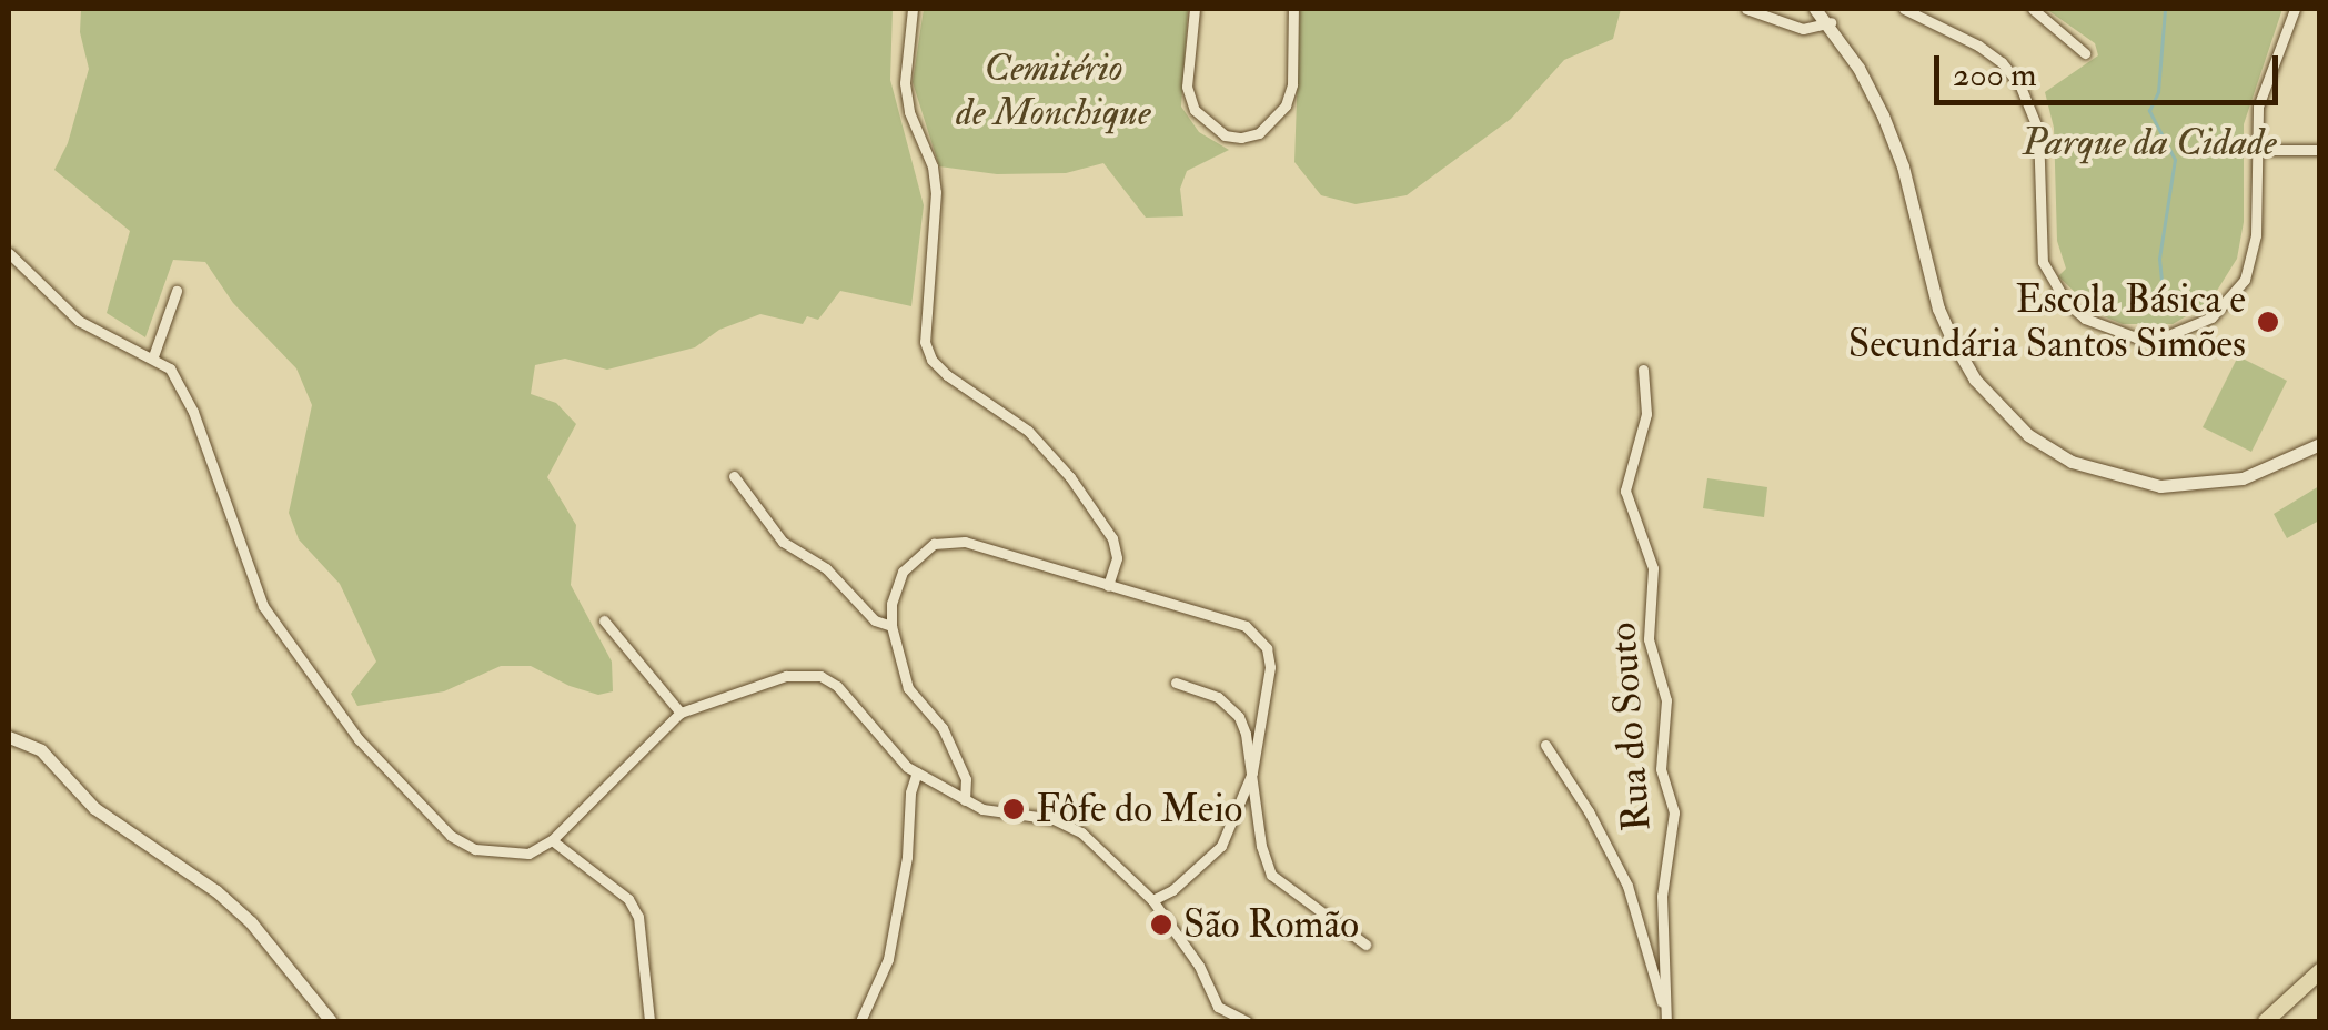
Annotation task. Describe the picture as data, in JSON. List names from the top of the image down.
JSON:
{
  "streets": {
    "street": ["Rua do Souto"]
  },
  "parks": ["Cemitério de Monchique", "Parque da Cidade"],
  "places": ["Escola Básica e Secundária Santos Simões", "Fôfe do Meio", "São Romão"],
  "scale_bar": "200 m"
}
